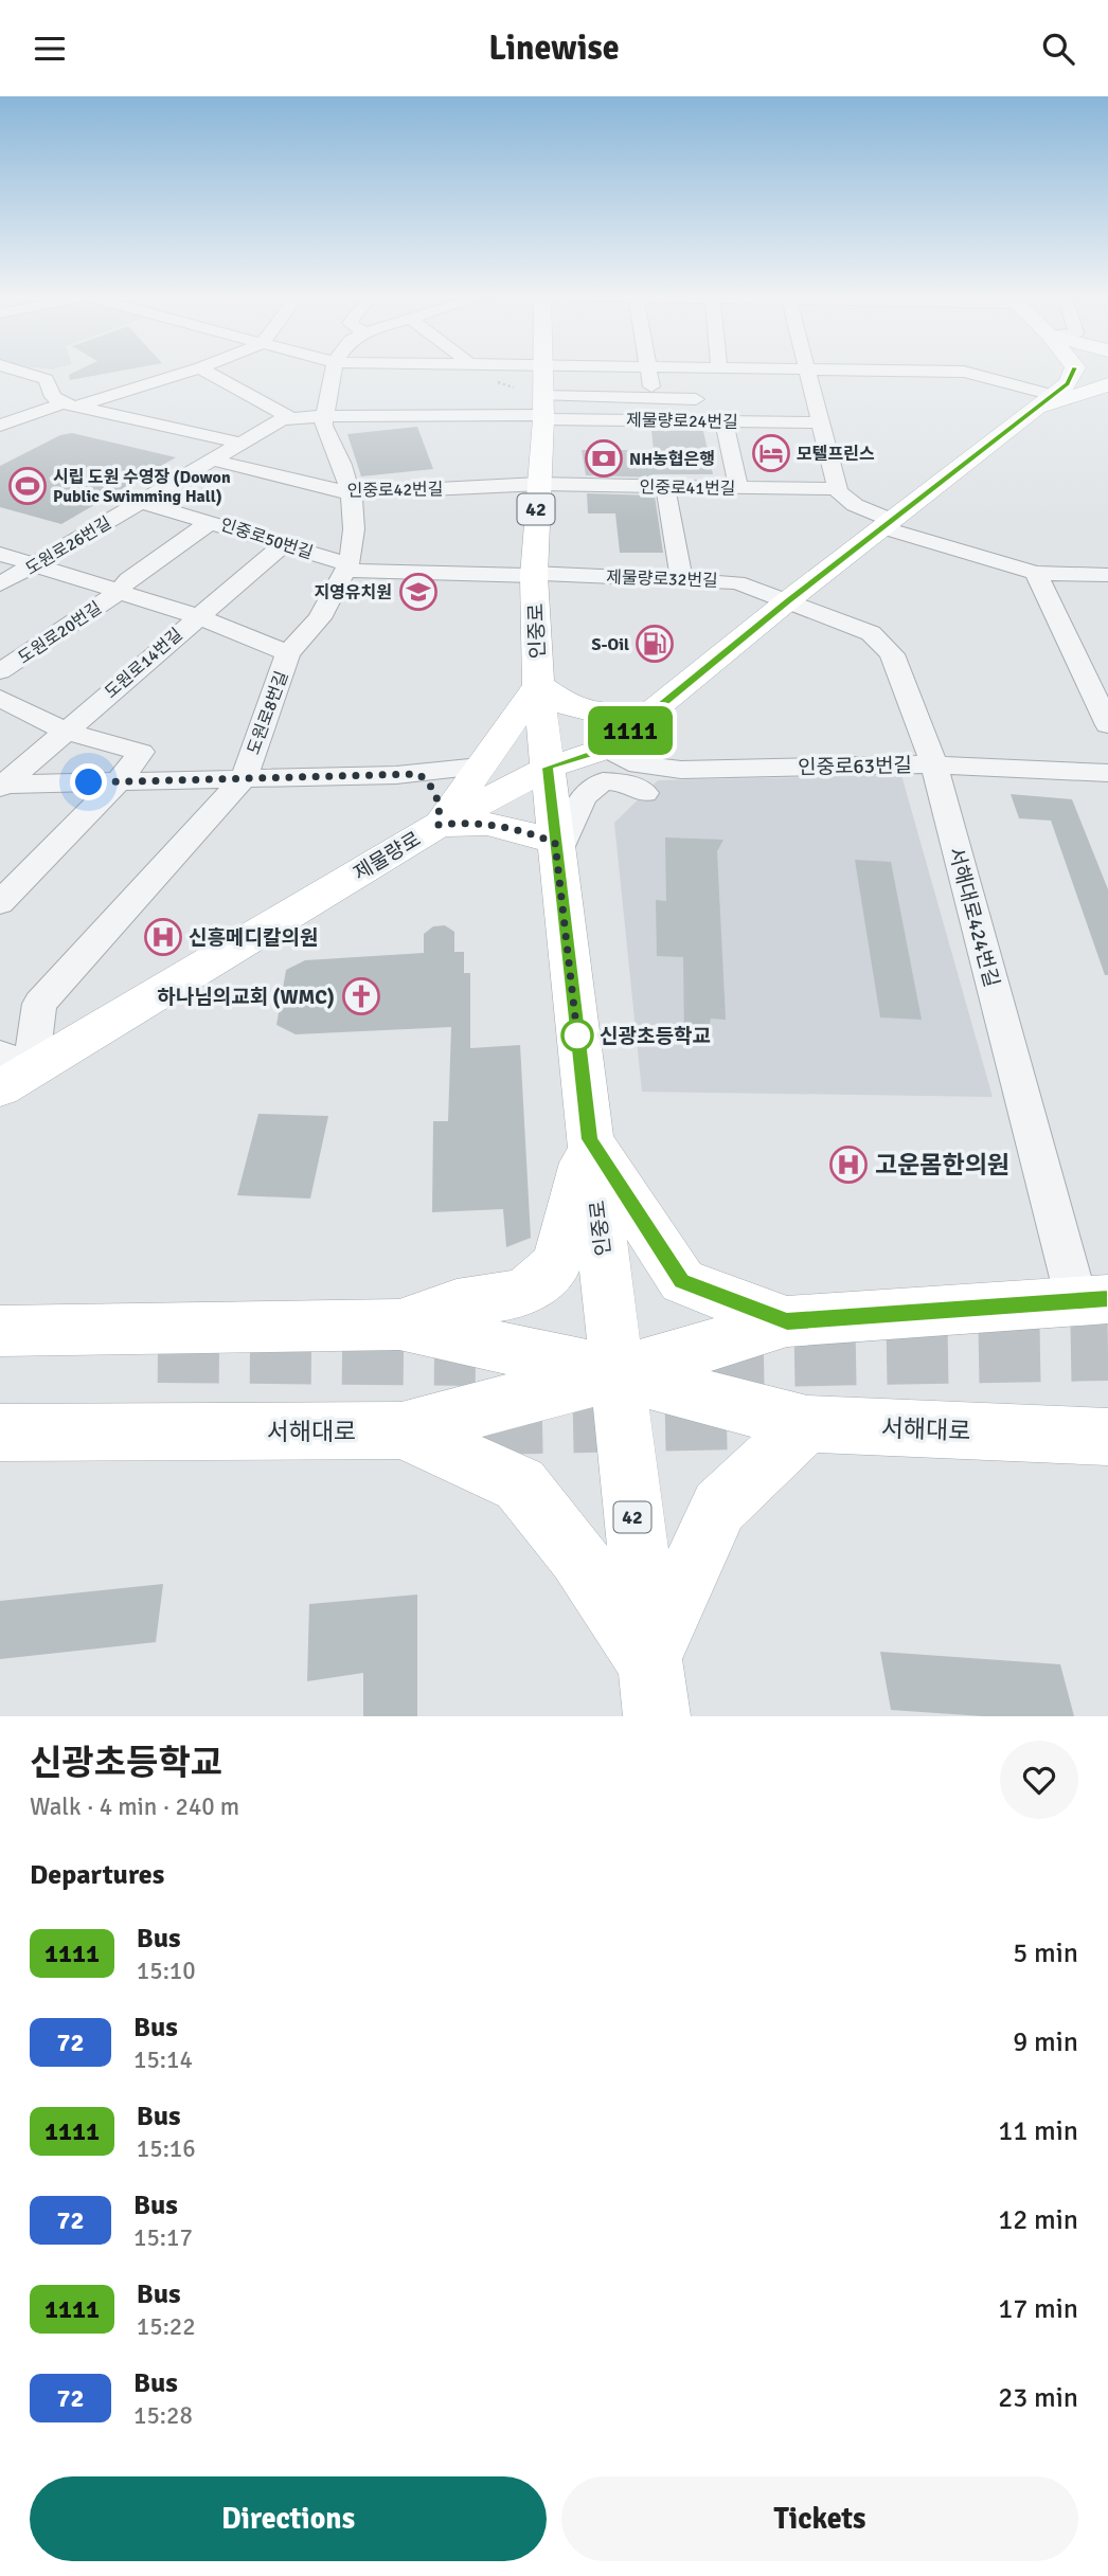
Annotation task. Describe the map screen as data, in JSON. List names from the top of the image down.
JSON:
{
  "streets": {
    "main road": [
      "42",
      "인중로",
      "제물량로",
      "서해대로"
    ],
    "street": [
      "제물량로24번길",
      "인중로41번길",
      "인중로42번길",
      "인중로50번길",
      "도원로26번길",
      "제물량로32번길",
      "도원로20번길",
      "도원로14번길",
      "도원로8번길",
      "인중로63번길",
      "서해대로424번길"
    ]
  },
  "crossings": [
    ["제물량로24번길", "인중로"],
    ["인중로41번길", "인중로42번길"],
    ["인중로41번길", "인중로"],
    ["인중로42번길", "도원로26번길"],
    ["인중로42번길", "인중로"],
    ["인중로42번길", "도원로8번길"],
    ["인중로50번길", "도원로26번길"],
    ["인중로50번길", "제물량로32번길"],
    ["인중로50번길", "인중로"],
    ["인중로50번길", "도원로20번길"],
    ["인중로50번길", "도원로14번길"],
    ["인중로50번길", "도원로8번길"],
    ["제물량로32번길", "인중로"],
    ["제물량로32번길", "제물량로"],
    ["제물량로32번길", "서해대로424번길"],
    ["인중로", "제물량로"],
    ["인중로", "서해대로"],
    ["인중로63번길", "제물량로"],
    ["인중로63번길", "서해대로424번길"],
    ["제물량로", "서해대로424번길"],
    ["서해대로424번길", "서해대로"]
  ],
  "places": {
    "hotel": ["모텔프린스"],
    "bank": ["NH농협은행"],
    "sports": ["시립 도원 수영장 (Dowon Public Swimming Hall)"],
    "school or university": ["지영유치원"],
    "fuel station": ["S-Oil"],
    "hospital": ["신흥메디칼의원", "고운몸한의원"],
    "church": ["하나님의교회 (WMC)"],
    "other": ["신광초등학교"]
  },
  "lines": ["bus line 1111"],
  "page": {
    "header": "Linewise",
    "on_map": "1111",
    "heading": [
      ["신광초등학교", "Walk · 4 min · 240 m"],
      "Departures"
    ],
    "list": [
      {
        "mark": "1111",
        "name": "Bus",
        "note": "15:10",
        "value": "5 min"
      },
      {
        "mark": "72",
        "name": "Bus",
        "note": "15:14",
        "value": "9 min"
      },
      {
        "mark": "1111",
        "name": "Bus",
        "note": "15:16",
        "value": "11 min"
      },
      {
        "mark": "72",
        "name": "Bus",
        "note": "15:17",
        "value": "12 min"
      },
      {
        "mark": "1111",
        "name": "Bus",
        "note": "15:22",
        "value": "17 min"
      },
      {
        "mark": "72",
        "name": "Bus",
        "note": "15:28",
        "value": "23 min"
      }
    ],
    "buttons": ["Directions", "Tickets"]
  }
}
